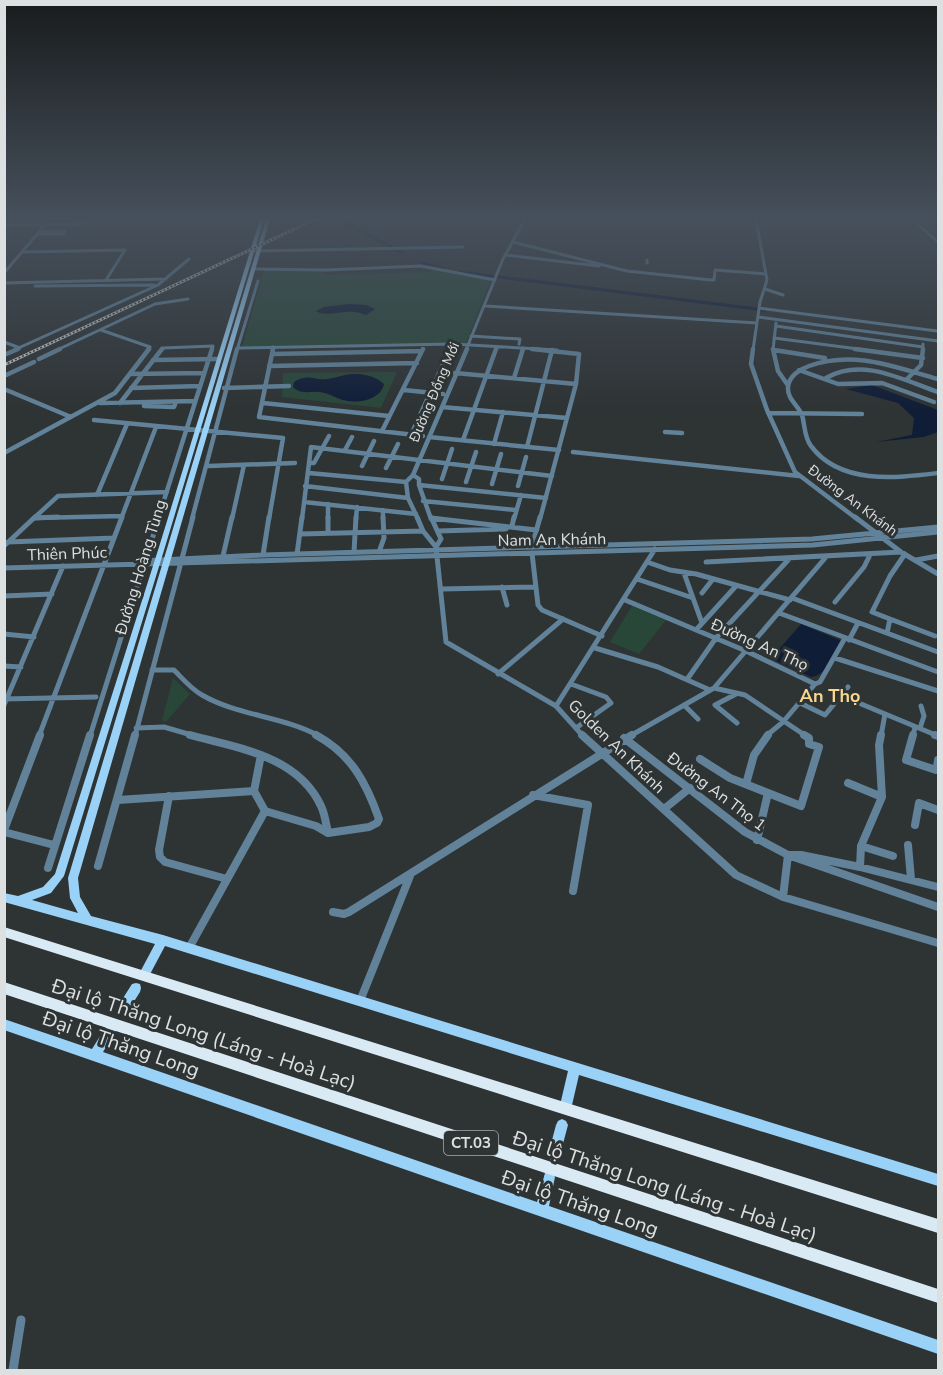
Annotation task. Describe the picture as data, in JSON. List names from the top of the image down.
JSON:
{
  "streets": {
    "highway": ["Đại lộ Thăng Long (Láng - Hoà Lạc)", "CT.03"],
    "main road": ["Đường Hoàng Tùng", "Đại lộ Thăng Long"],
    "street": [
      "Đường Đồng Mới",
      "Đường An Khánh",
      "Nam An Khánh",
      "Thiên Phúc",
      "Đường An Thọ",
      "Golden An Khánh",
      "Đường An Thọ 1"
    ]
  },
  "crossings": [
    ["Đường An Khánh", "Nam An Khánh"],
    ["Nam An Khánh", "Thiên Phúc"],
    ["Nam An Khánh", "Golden An Khánh"],
    ["Thiên Phúc", "Đường Hoàng Tùng"]
  ],
  "districts": ["An Thọ"]
}
